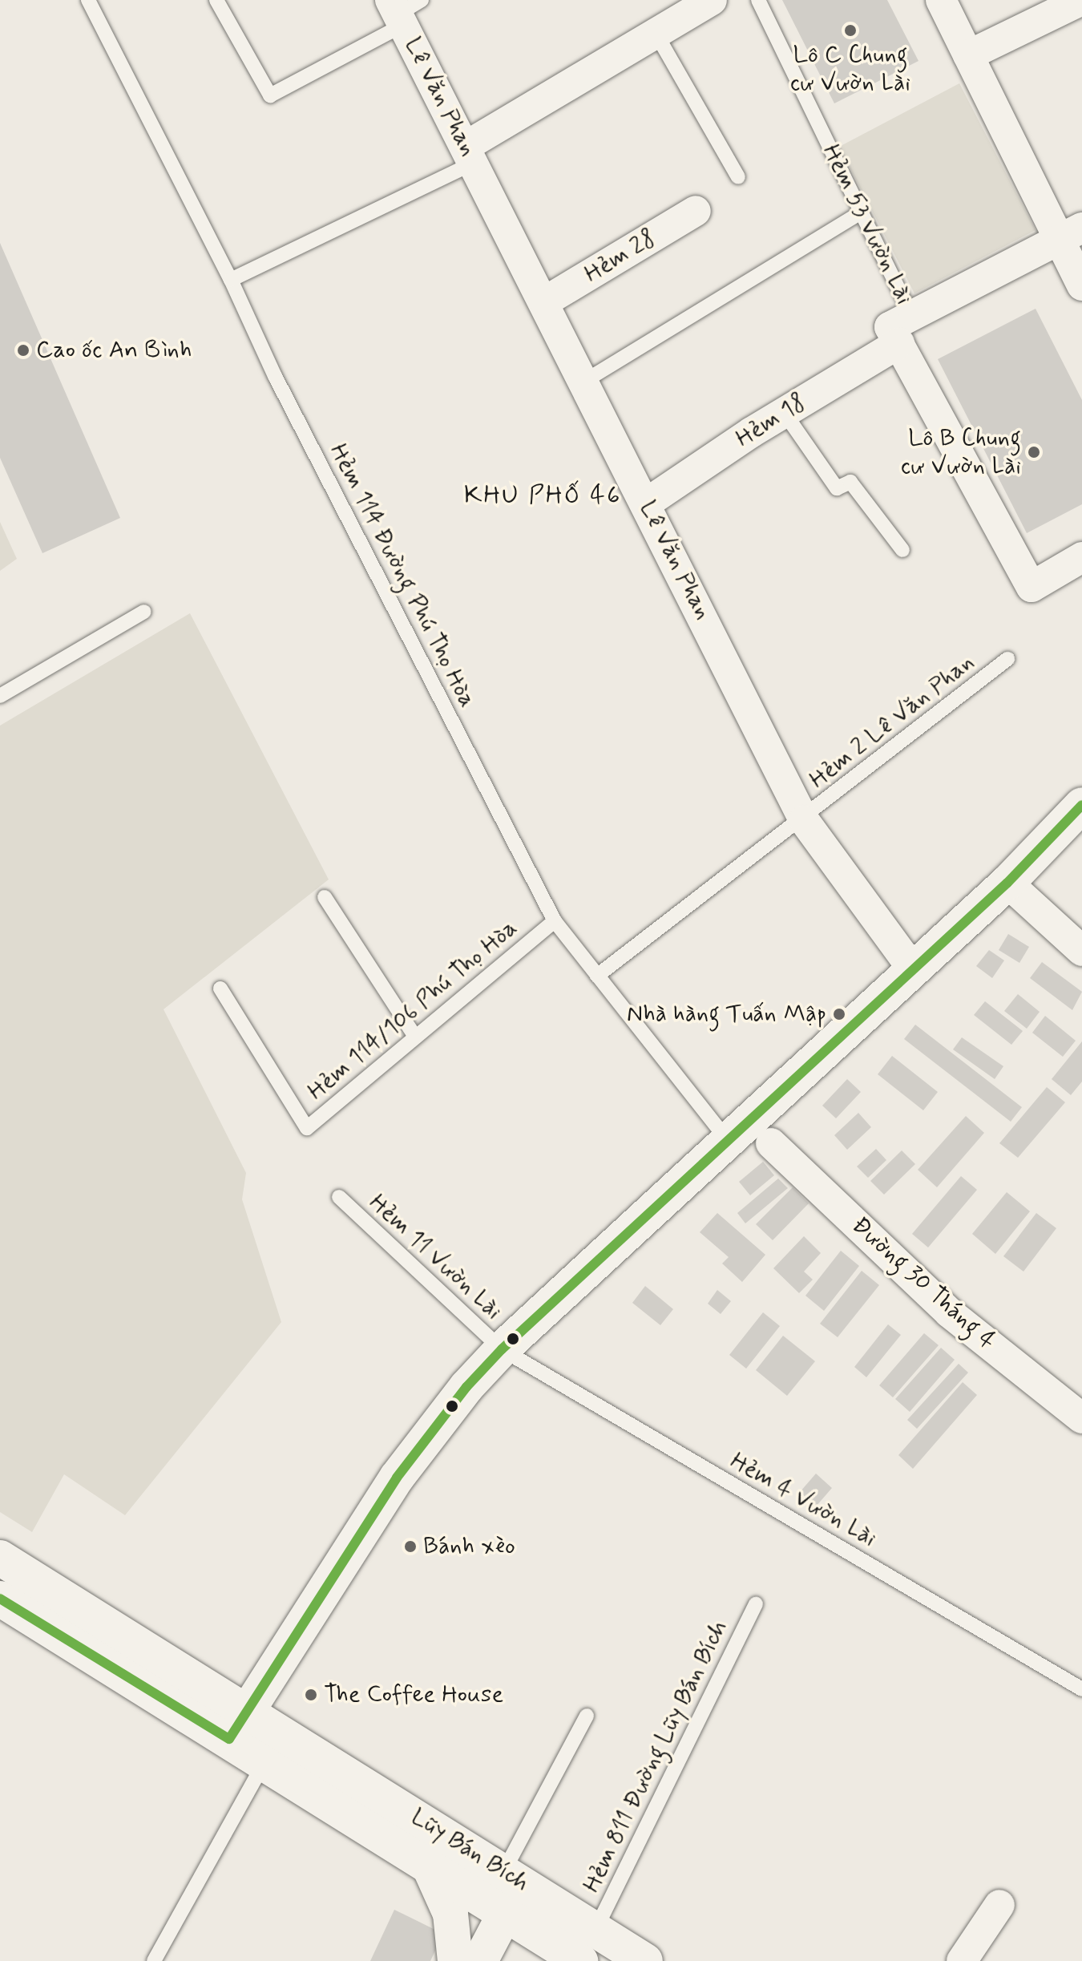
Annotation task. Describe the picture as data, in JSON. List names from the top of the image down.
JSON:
{
  "streets": {
    "main road": ["Lũy Bán Bích"],
    "street": [
      "Lê Văn Phan",
      "Hẻm 53 Vườn Lài",
      "Hẻm 28",
      "Hẻm 18",
      "Đường 30 Tháng 4"
    ],
    "lane": [
      "Hẻm 114 Đường Phú Thọ Hòa",
      "Hẻm 2 Lê Văn Phan",
      "Hẻm 114/106 Phú Thọ Hòa",
      "Hẻm 11 Vườn Lài",
      "Hẻm 4 Vườn Lài",
      "Hẻm 811 Đường Lũy Bán Bích"
    ]
  },
  "crossings": [
    ["Lê Văn Phan", "Hẻm 28"],
    ["Lê Văn Phan", "Hẻm 18"],
    ["Lê Văn Phan", "Hẻm 2 Lê Văn Phan"],
    ["Hẻm 53 Vườn Lài", "Hẻm 18"],
    ["Hẻm 114 Đường Phú Thọ Hòa", "Hẻm 2 Lê Văn Phan"],
    ["Hẻm 114 Đường Phú Thọ Hòa", "Hẻm 114/106 Phú Thọ Hòa"],
    ["Hẻm 11 Vườn Lài", "Hẻm 4 Vườn Lài"],
    ["Hẻm 811 Đường Lũy Bán Bích", "Lũy Bán Bích"]
  ],
  "districts": ["KHU PHỐ 46"],
  "places": [
    "Lô C Chung cư Vườn Lài",
    "Cao ốc An Bình",
    "Lô B Chung cư Vườn Lài",
    "Nhà hàng Tuấn Mập",
    "Bánh xèo",
    "The Coffee House"
  ]
}
